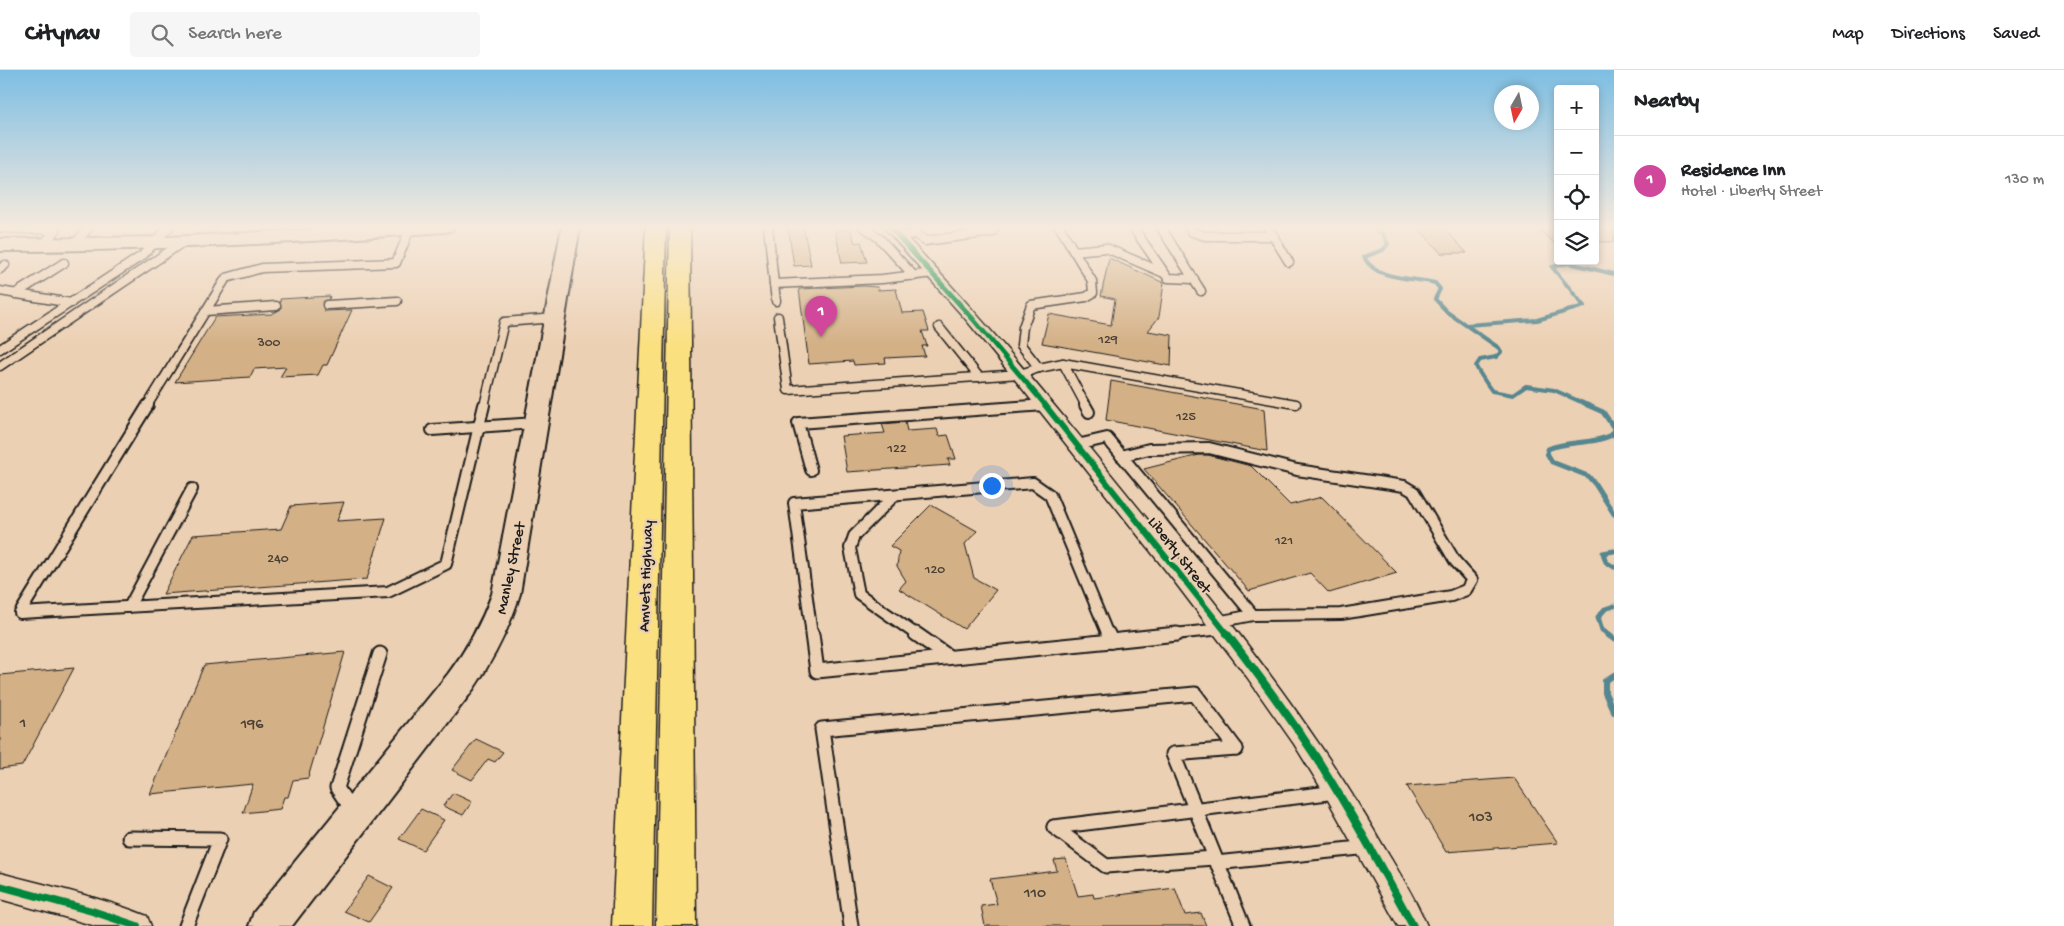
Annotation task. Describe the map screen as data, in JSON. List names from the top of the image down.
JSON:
{
  "streets": {
    "highway": ["Amvets Highway"],
    "main road": ["Manley Street"],
    "street": ["Liberty Street"]
  },
  "house_numbers": [
    "129",
    "300",
    "125",
    "122",
    "121",
    "240",
    "120",
    "1",
    "196",
    "103",
    "110"
  ],
  "north": "bottom",
  "page": {
    "header": "Citynav",
    "search": "Search here",
    "nav": ["Map", "Directions", "Saved"],
    "heading": "Nearby",
    "map_buttons": ["+", "−"],
    "list": [
      {
        "mark": "1",
        "name": "Residence Inn",
        "note": "Hotel · Liberty Street",
        "value": "130 m"
      }
    ],
    "pins": "1"
  }
}
